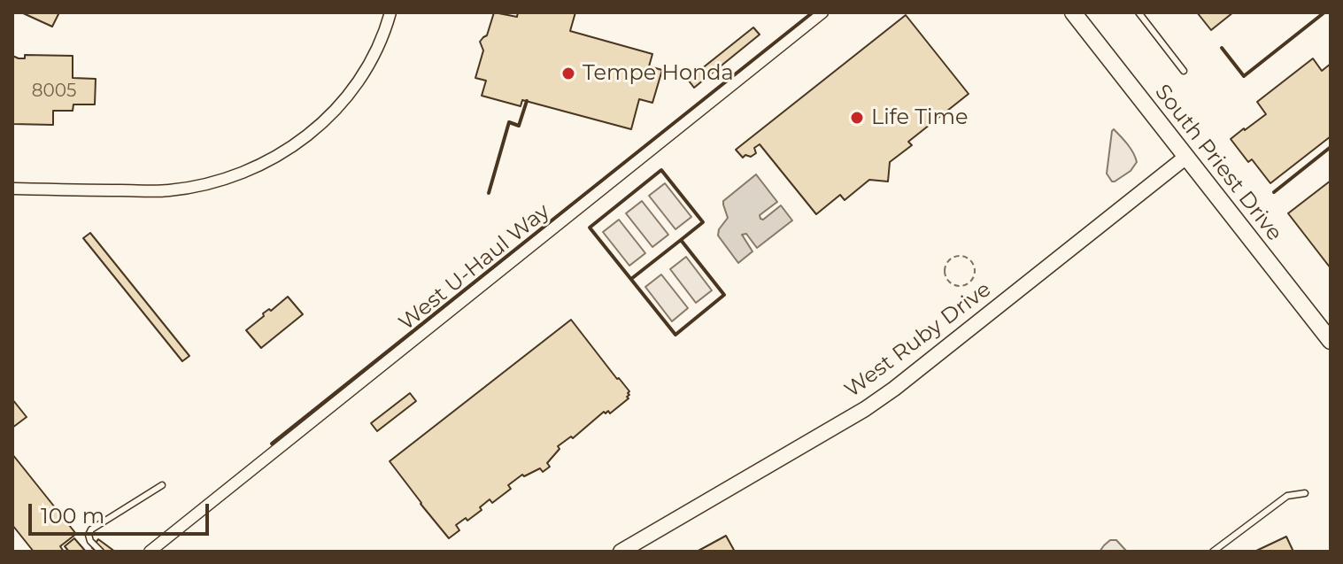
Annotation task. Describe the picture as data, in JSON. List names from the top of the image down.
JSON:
{
  "streets": {
    "main road": ["South Priest Drive"],
    "street": ["West U-Haul Way", "West Ruby Drive"]
  },
  "crossings": [
    ["South Priest Drive", "West Ruby Drive"]
  ],
  "places": ["Tempe Honda", "Life Time"],
  "house_numbers": ["8005"],
  "scale_bar": "100 m"
}
